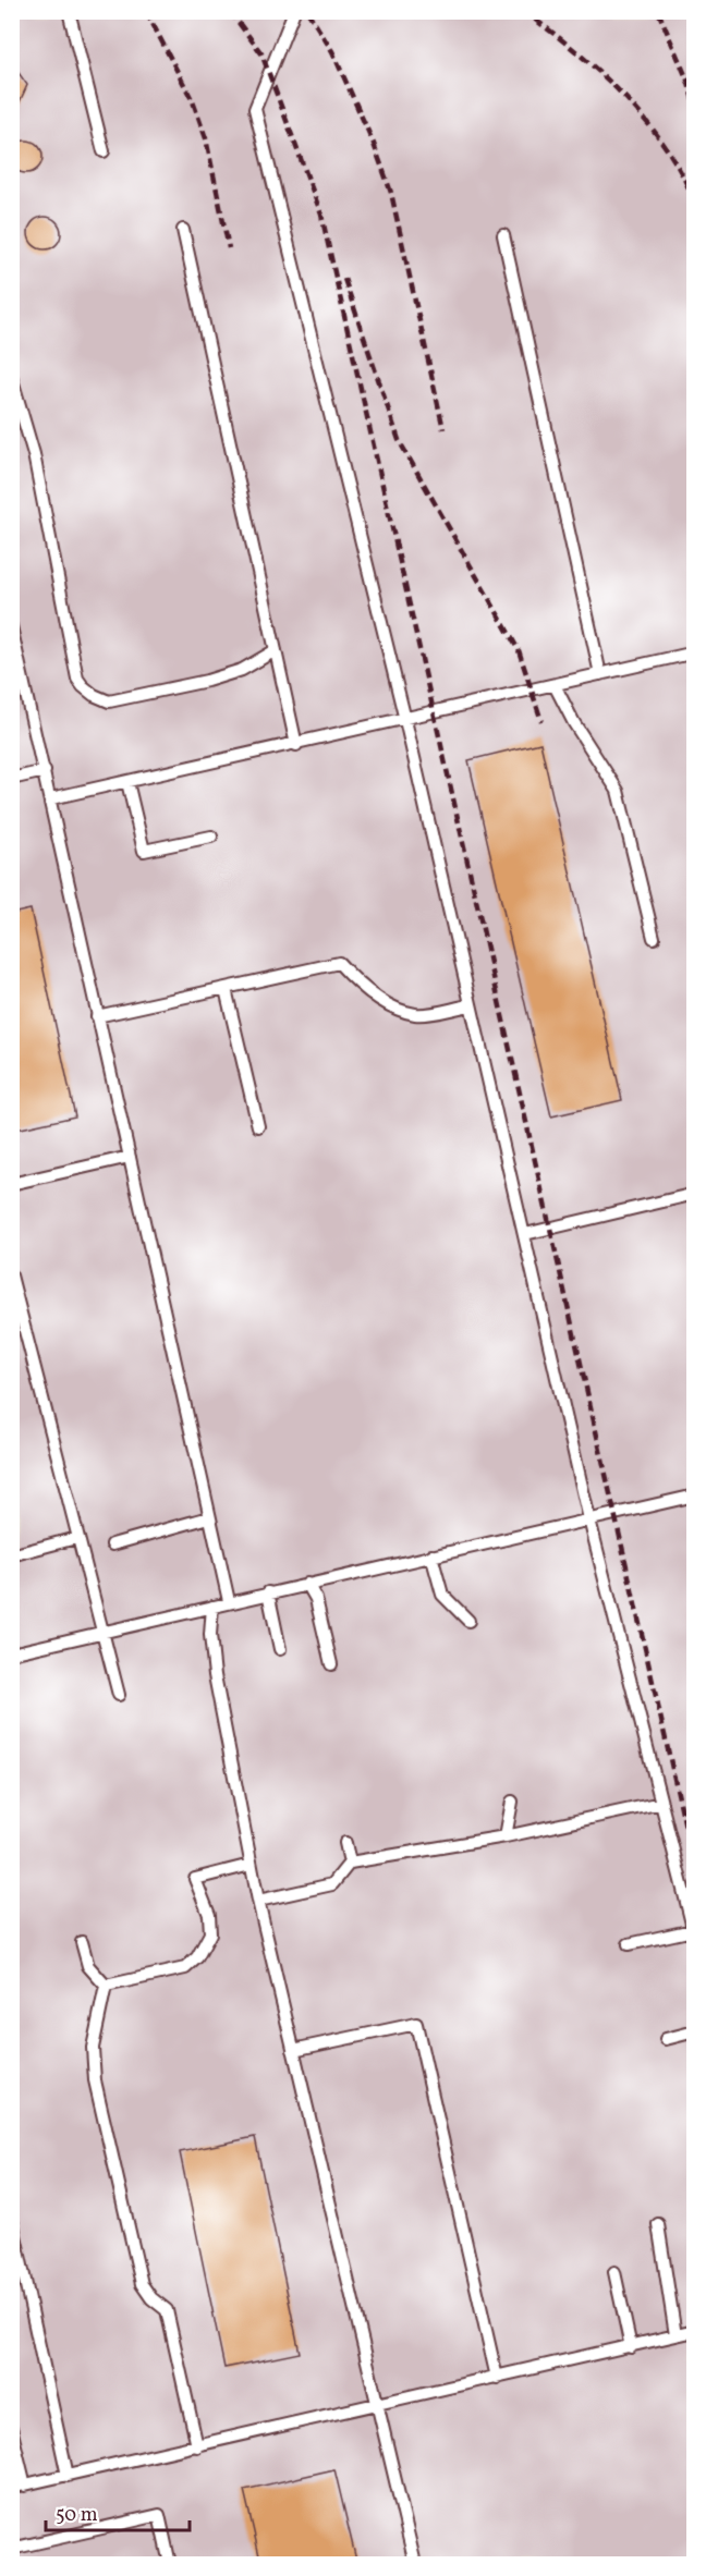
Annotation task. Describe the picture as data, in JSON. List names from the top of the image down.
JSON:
{
  "scale_bar": "50 m"
}
